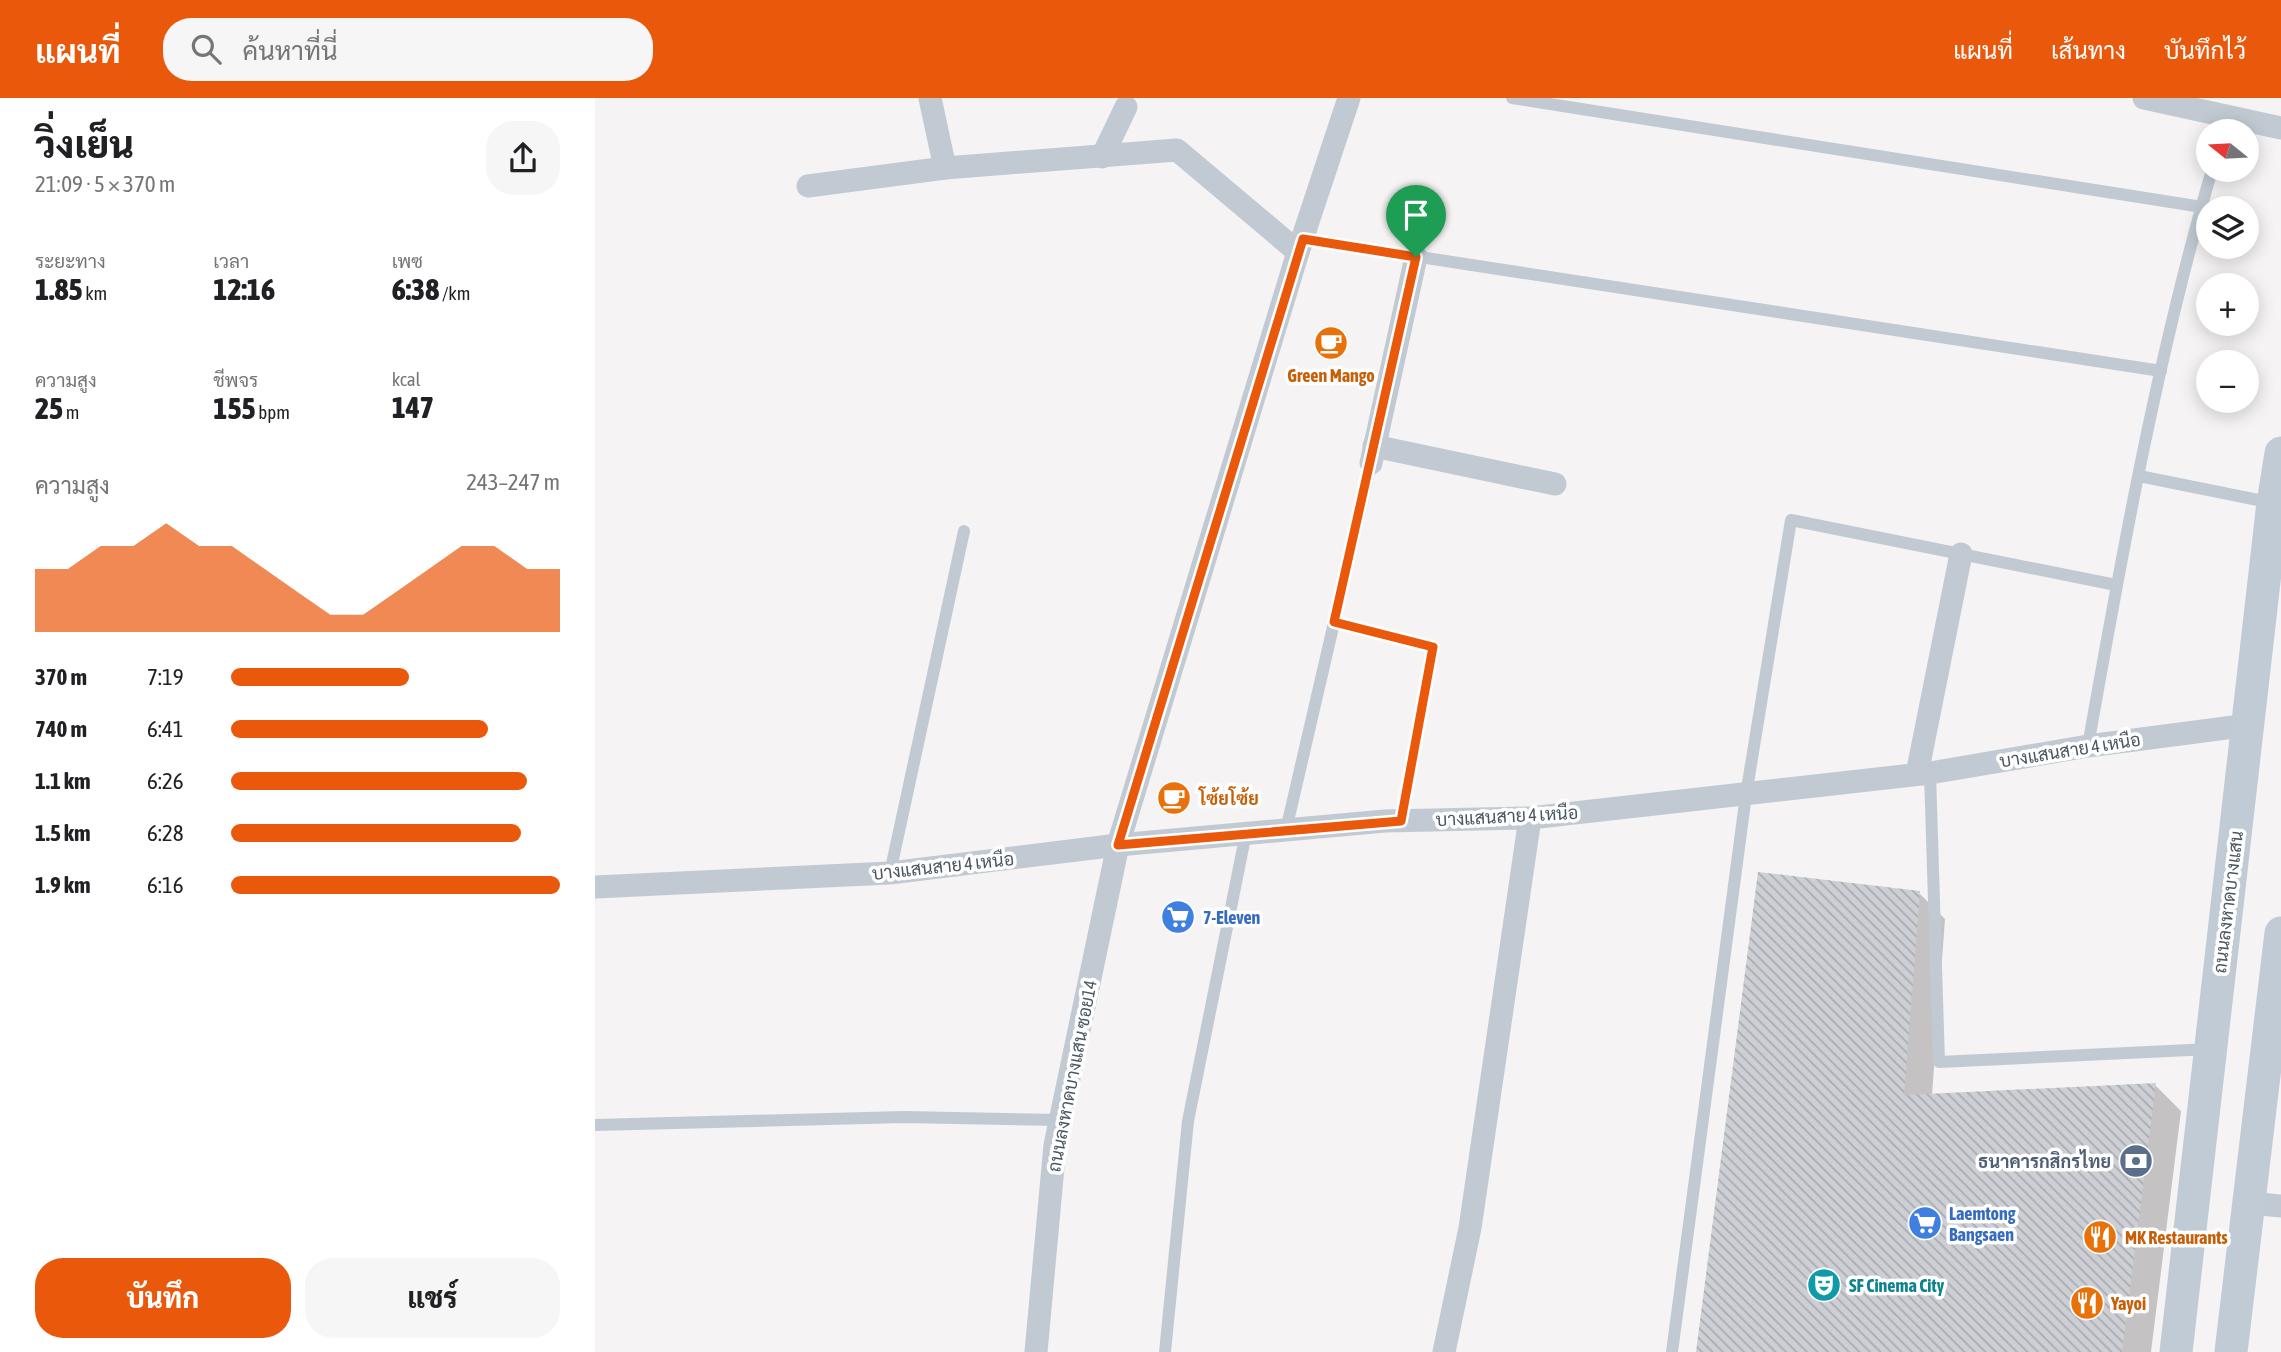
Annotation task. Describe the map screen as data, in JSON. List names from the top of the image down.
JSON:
{
  "streets": {
    "main road": ["ถนนลงหาดบางแสน"],
    "street": ["บางแสนสาย 4 เหนือ", "ถนนลงหาดบางแสน ซอย14"]
  },
  "crossings": [
    ["บางแสนสาย 4 เหนือ", "ถนนลงหาดบางแสน"],
    ["บางแสนสาย 4 เหนือ", "ถนนลงหาดบางแสน ซอย14"]
  ],
  "places": {
    "cafe": ["Green Mango", "โซ้ยโซ้ย"],
    "supermarket": ["7-Eleven", "Laemtong Bangsaen"],
    "bank": ["ธนาคารกสิกรไทย"],
    "restaurant": ["MK Restaurants", "Yayoi"],
    "theatre": ["SF Cinema City"]
  },
  "north": "left",
  "page": {
    "header": "แผนที่",
    "search": "ค้นหาที่นี่",
    "nav": ["แผนที่", "เส้นทาง", "บันทึกไว้"],
    "heading": ["วิ่งเย็น", "21:09 · 5 × 370 m"],
    "map_buttons": ["+", "−"],
    "stats": [
      ["ระยะทาง", "1.85 km"],
      ["เวลา", "12:16"],
      ["เพซ", "6:38 /km"],
      ["ความสูง", "25 m"],
      ["ชีพจร", "155 bpm"],
      ["kcal", "147"]
    ],
    "chart": ["ความสูง", "243–247 m"],
    "list": [
      {
        "name": "370 m",
        "note": "7:19"
      },
      {
        "name": "740 m",
        "note": "6:41"
      },
      {
        "name": "1.1 km",
        "note": "6:26"
      },
      {
        "name": "1.5 km",
        "note": "6:28"
      },
      {
        "name": "1.9 km",
        "note": "6:16"
      }
    ],
    "buttons": ["บันทึก", "แชร์"]
  }
}
